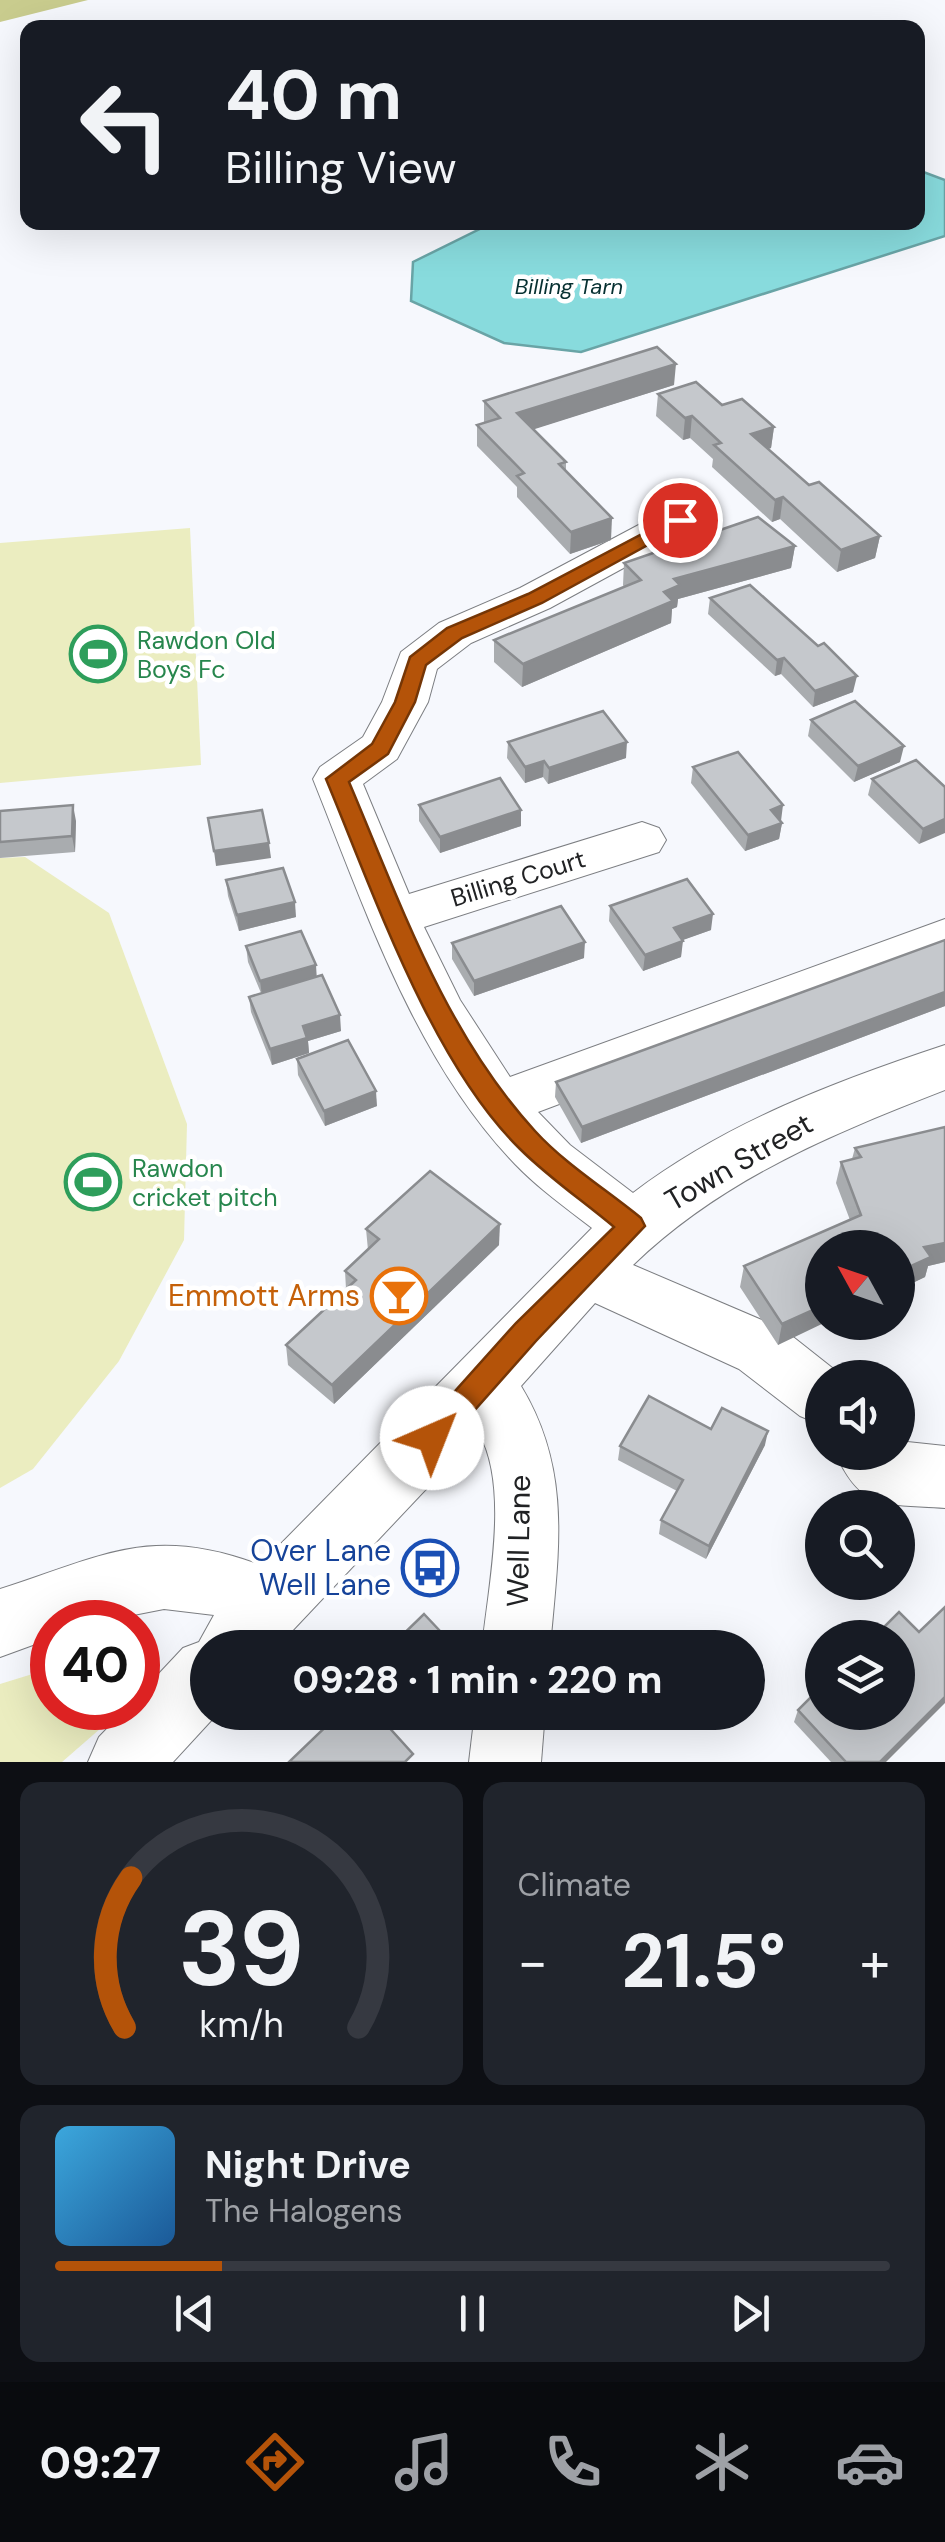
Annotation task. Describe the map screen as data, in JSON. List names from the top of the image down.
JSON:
{
  "streets": {
    "street": ["Billing Court", "Town Street", "Well Lane"]
  },
  "crossings": [
    ["Town Street", "Well Lane"]
  ],
  "water": ["Billing Tarn"],
  "places": {
    "sports": ["Rawdon Old Boys Fc", "Rawdon cricket pitch"],
    "bar": ["Emmott Arms"],
    "bus stop": ["Over Lane Well Lane"]
  },
  "north": "top left",
  "page": {
    "turn": ["40 m", "Billing View"],
    "limit": "40",
    "trip": "09:28 · 1 min · 220 m",
    "tile": "Climate",
    "heat": ["−", "21.5°", "+"],
    "song": ["Night Drive", "The Halogens"],
    "tabs": "09:27",
    "gauge": ["39", "km/h"]
  }
}
